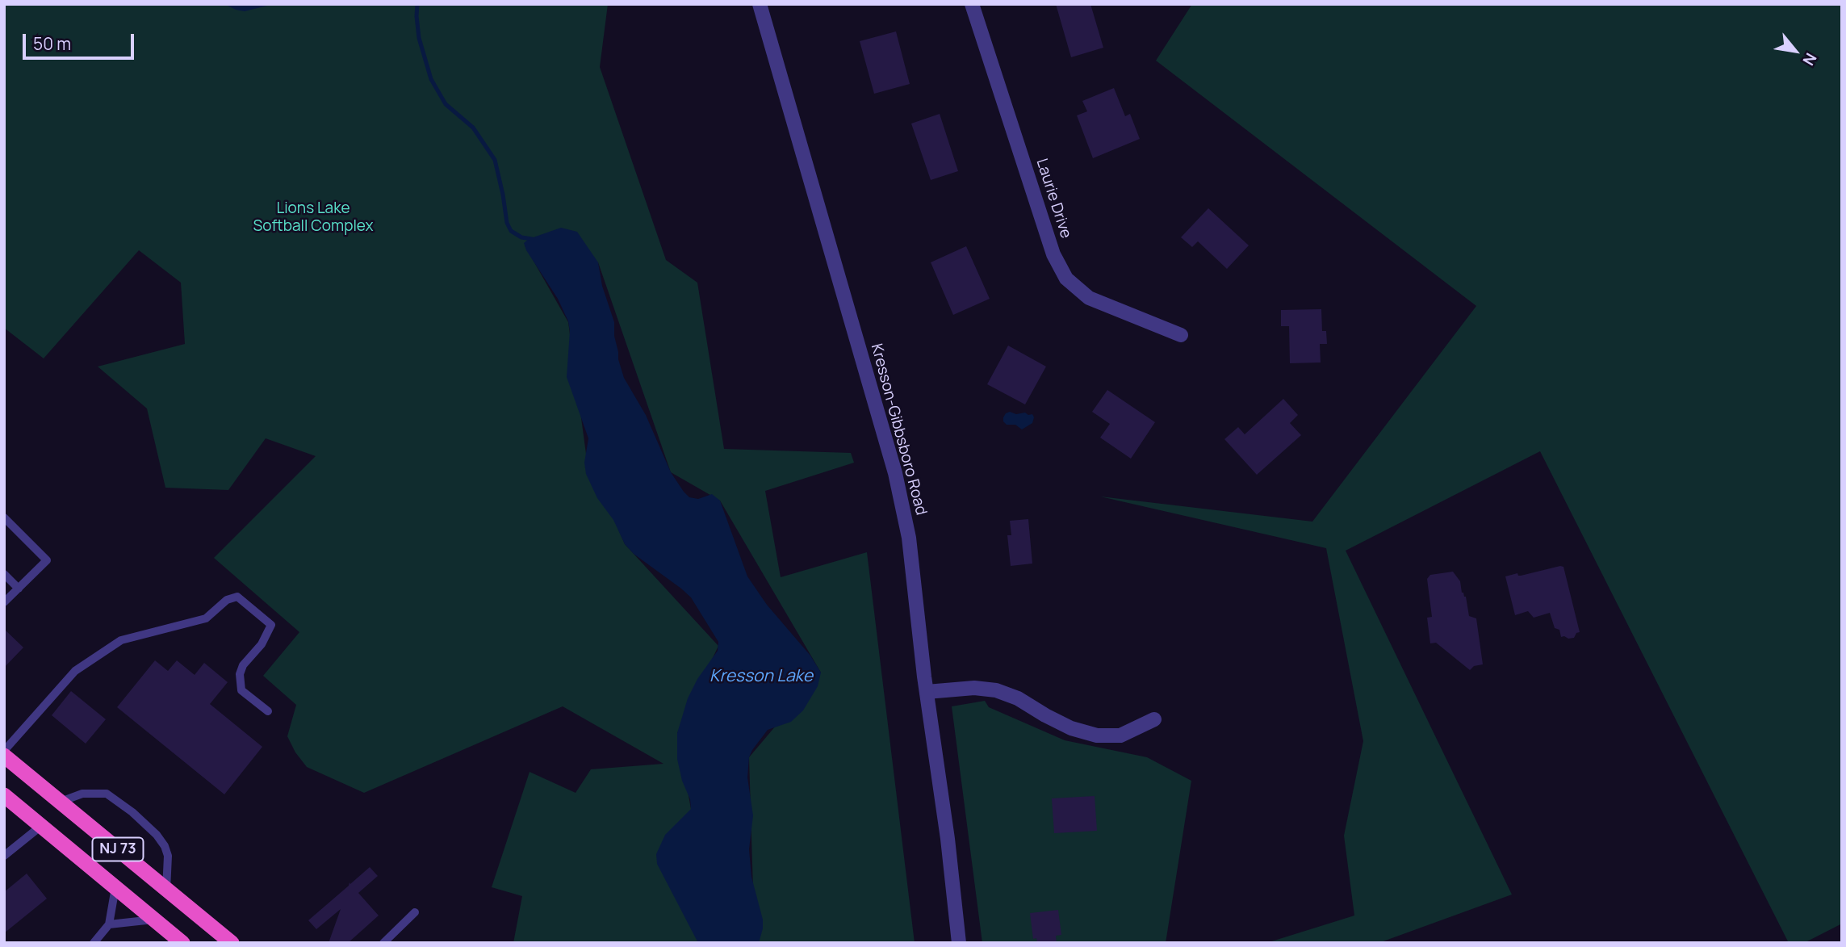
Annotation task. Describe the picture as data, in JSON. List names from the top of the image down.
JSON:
{
  "streets": {
    "highway": ["NJ 73"],
    "street": ["Laurie Drive", "Kresson-Gibbsboro Road"]
  },
  "water": ["Kresson Lake"],
  "parks": ["Lions Lake Softball Complex"],
  "scale_bar": "50 m",
  "north": "bottom right"
}
